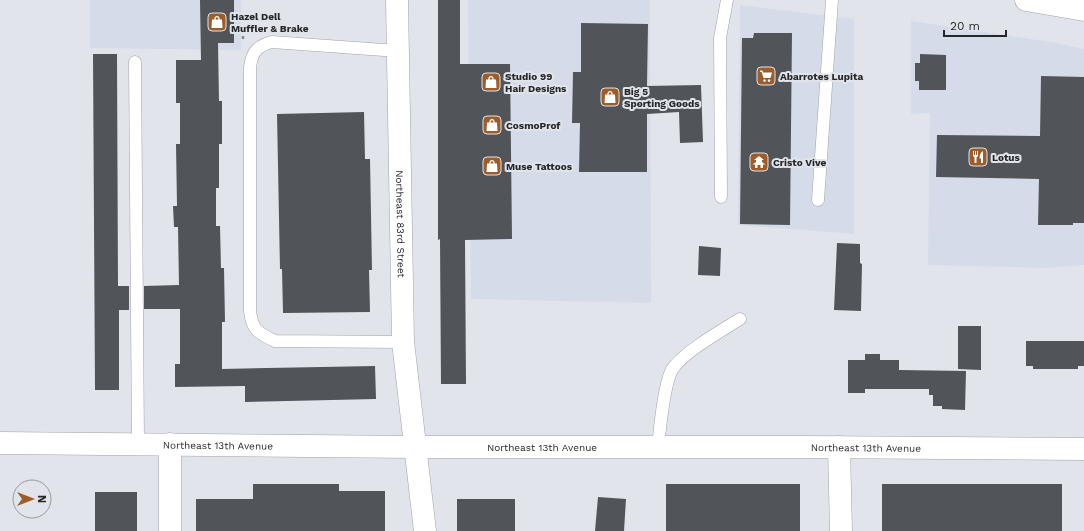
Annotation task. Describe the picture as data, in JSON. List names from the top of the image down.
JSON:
{
  "streets": {
    "street": ["Northeast 83rd Street", "Northeast 13th Avenue"]
  },
  "crossings": [
    ["Northeast 83rd Street", "Northeast 13th Avenue"]
  ],
  "places": {
    "shop": [
      "Hazel Dell Muffler & Brake",
      "Studio 99 Hair Designs",
      "Big 5 Sporting Goods",
      "CosmoProf",
      "Muse Tattoos"
    ],
    "supermarket": ["Abarrotes Lupita"],
    "restaurant": ["Lotus"],
    "temple": ["Cristo Vive"]
  },
  "scale_bar": "20 m",
  "north": "right"
}
